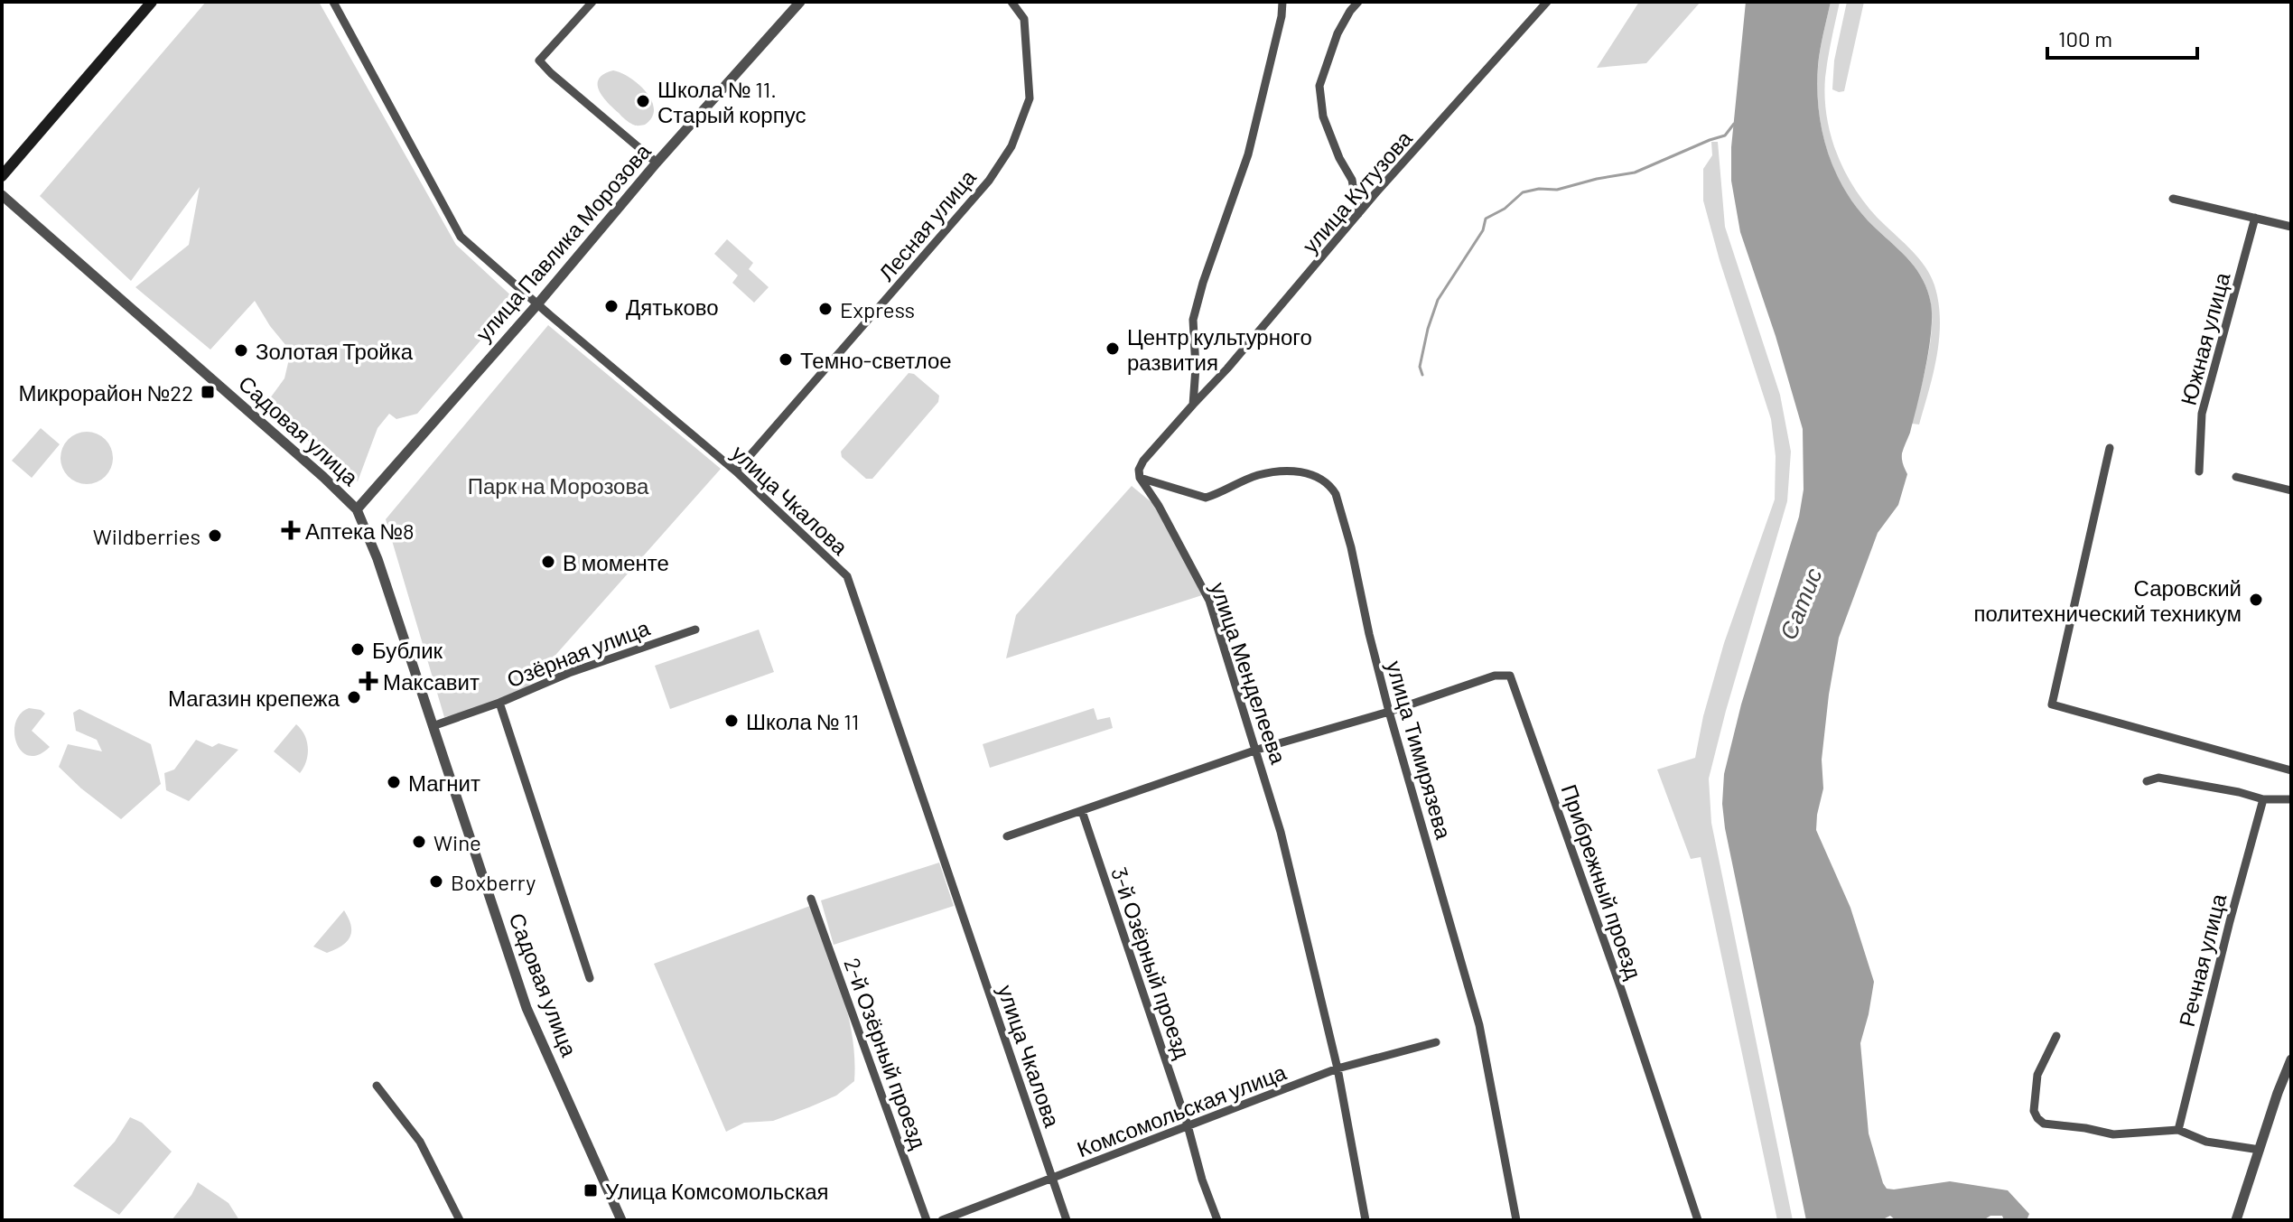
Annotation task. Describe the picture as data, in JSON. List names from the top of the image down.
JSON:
{
  "streets": {
    "street": [
      "улица Кутузова",
      "Лесная улица",
      "улица Павлика Морозова",
      "Южная улица",
      "Садовая улица",
      "улица Чкалова",
      "Озёрная улица",
      "улица Менделеева",
      "улица Тимирязева",
      "Прибрежный проезд",
      "Речная улица",
      "3-й Озёрный проезд",
      "2-й Озёрный проезд",
      "Комсомольская улица"
    ]
  },
  "crossings": [
    ["Лесная улица", "улица Чкалова"],
    ["улица Павлика Морозова", "Садовая улица"],
    ["улица Павлика Морозова", "улица Чкалова"],
    ["Садовая улица", "Озёрная улица"],
    ["улица Чкалова", "Комсомольская улица"],
    ["улица Менделеева", "улица Тимирязева"],
    ["улица Менделеева", "Комсомольская улица"],
    ["улица Тимирязева", "Прибрежный проезд"],
    ["3-й Озёрный проезд", "Комсомольская улица"]
  ],
  "water": ["Сатис"],
  "parks": ["Парк на Морозова"],
  "places": {
    "other": [
      "Школа № 11. Старый корпус",
      "Дятьково",
      "Express",
      "Центр культурного развития",
      "Золотая Тройка",
      "Темно-светлое",
      "Wildberries",
      "В моменте",
      "Саровский политехнический техникум",
      "Бублик",
      "Магазин крепежа",
      "Школа № 11",
      "Магнит",
      "Wine",
      "Boxberry"
    ],
    "transit": ["Микрорайон №22", "Улица Комсомольская"],
    "health": ["Аптека №8", "Максавит"]
  },
  "scale_bar": "100 m"
}
